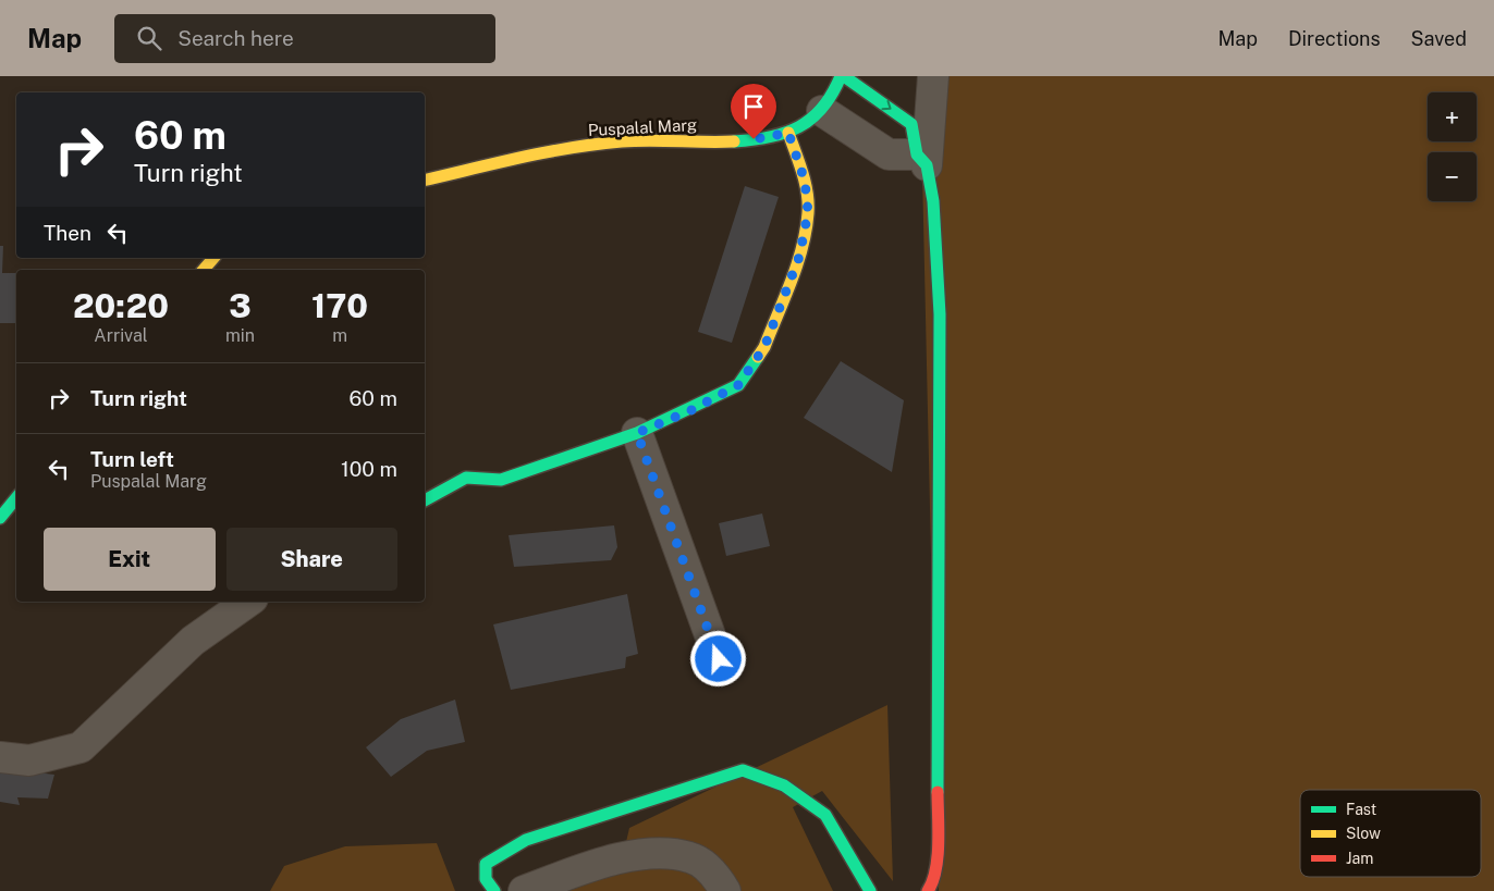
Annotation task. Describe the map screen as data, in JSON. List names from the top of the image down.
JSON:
{
  "streets": {
    "street": ["Puspalal Marg"]
  },
  "legend": ["Fast", "Slow", "Jam"],
  "page": {
    "header": "Map",
    "search": "Search here",
    "nav": ["Map", "Directions", "Saved"],
    "map_buttons": ["+", "−"],
    "turn": ["60 m", "Turn right"],
    "then": "Then",
    "eta": [
      "20:20",
      "Arrival",
      "3",
      "min",
      "170",
      "m"
    ],
    "list": [
      {
        "name": "Turn right",
        "value": "60 m"
      },
      {
        "name": "Turn left",
        "note": "Puspalal Marg",
        "value": "100 m"
      }
    ],
    "buttons": ["Exit", "Share"]
  }
}
